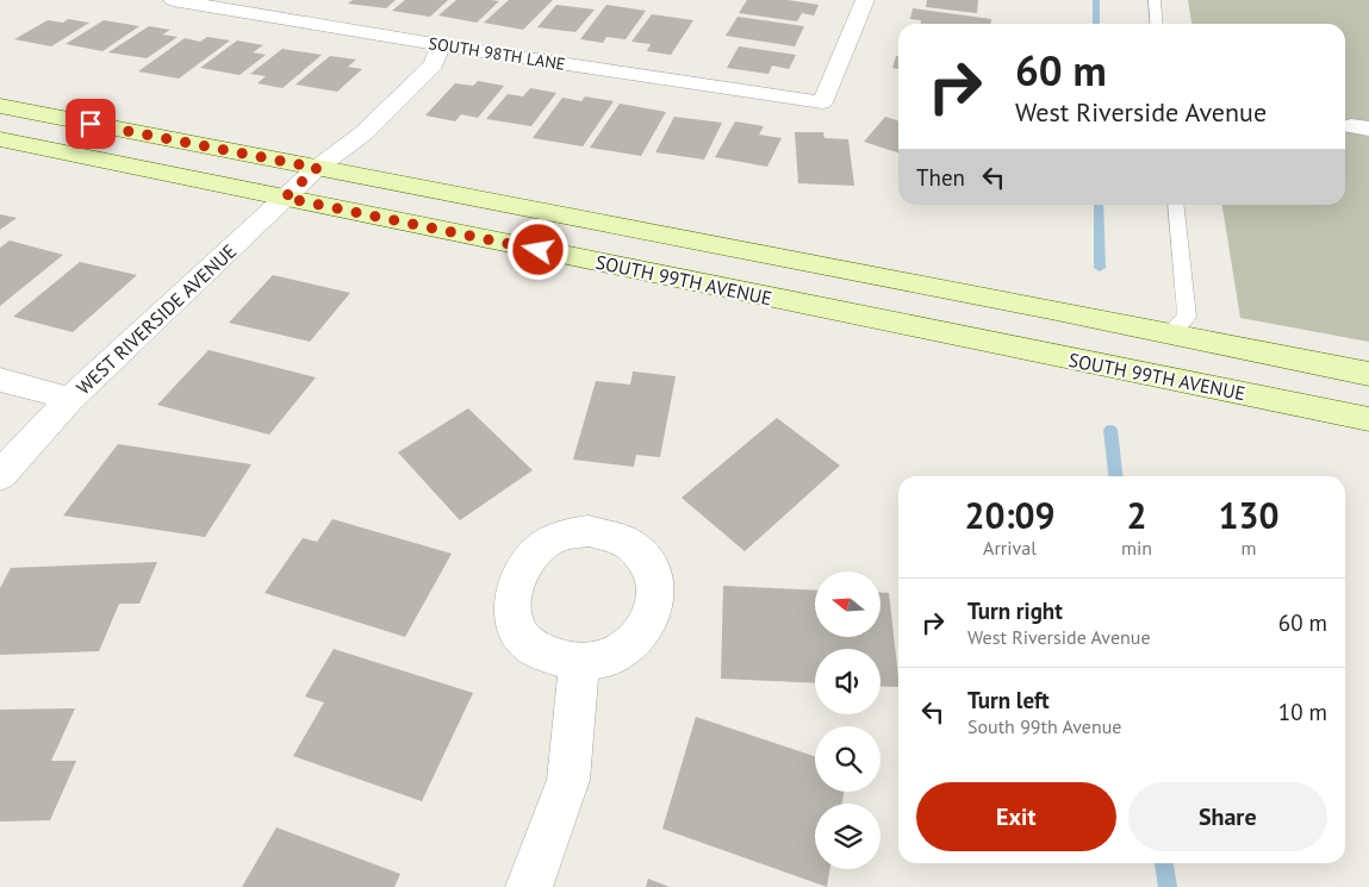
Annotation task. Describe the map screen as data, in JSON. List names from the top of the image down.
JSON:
{
  "streets": {
    "main road": ["SOUTH 99TH AVENUE"],
    "street": ["SOUTH 98TH LANE", "WEST RIVERSIDE AVENUE"]
  },
  "crossings": [
    ["SOUTH 98TH LANE", "WEST RIVERSIDE AVENUE"],
    ["SOUTH 99TH AVENUE", "WEST RIVERSIDE AVENUE"]
  ],
  "north": "left",
  "page": {
    "turn": ["60 m", "West Riverside Avenue"],
    "then": "Then",
    "eta": [
      "20:09",
      "Arrival",
      "2",
      "min",
      "130",
      "m"
    ],
    "list": [
      {
        "name": "Turn right",
        "note": "West Riverside Avenue",
        "value": "60 m"
      },
      {
        "name": "Turn left",
        "note": "South 99th Avenue",
        "value": "10 m"
      }
    ],
    "buttons": ["Exit", "Share"]
  }
}
